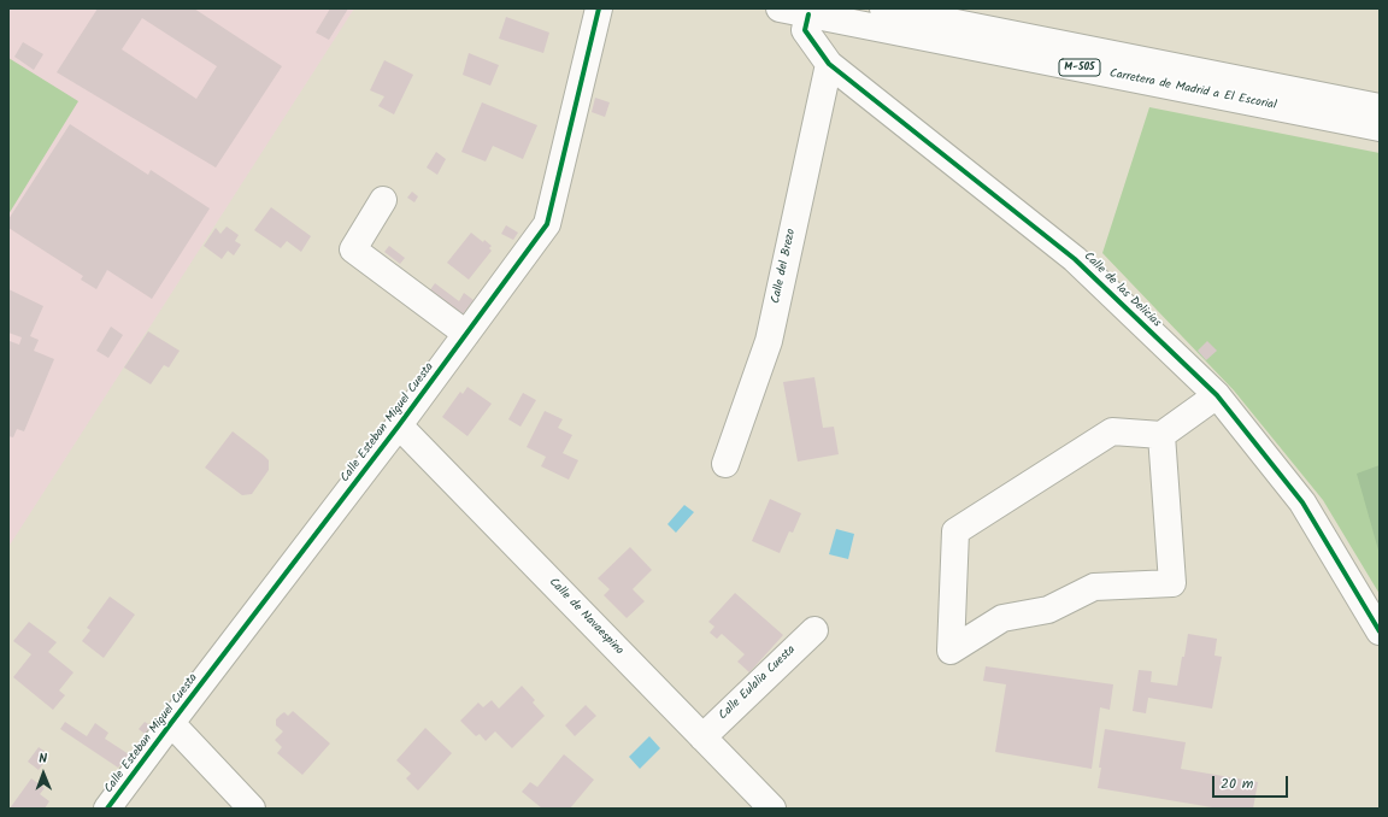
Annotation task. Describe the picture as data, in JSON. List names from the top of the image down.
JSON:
{
  "streets": {
    "main road": [
      "M-505",
      "Carretera de Madrid a El Escorial",
      "Calle del Brezo",
      "Calle de las Delicias",
      "Calle Esteban Miguel Cuesta",
      "Calle de Navaespino",
      "Calle Eulalia Cuesta"
    ]
  },
  "crossings": [
    ["Carretera de Madrid a El Escorial", "Calle de las Delicias"],
    ["Calle del Brezo", "Calle de las Delicias"],
    ["Calle Esteban Miguel Cuesta", "Calle de Navaespino"],
    ["Calle de Navaespino", "Calle Eulalia Cuesta"]
  ],
  "scale_bar": "20 m",
  "north": "top"
}
